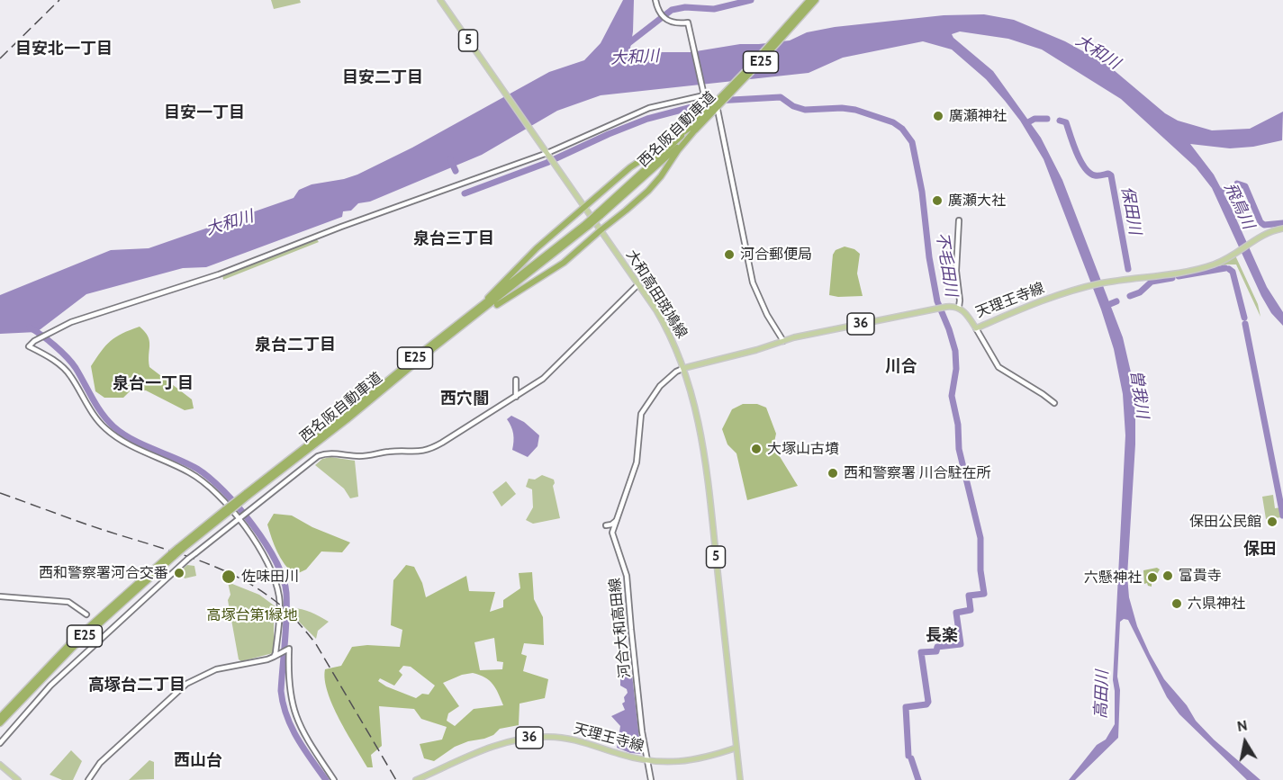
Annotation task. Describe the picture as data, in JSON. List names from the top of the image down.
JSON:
{
  "streets": {
    "highway": ["E25", "西名阪自動車道"],
    "main road": [
      "5",
      "大和高田斑鳩線",
      "天理王寺線",
      "36"
    ],
    "street": ["河合大和高田線"]
  },
  "crossings": [
    ["大和高田斑鳩線", "天理王寺線"],
    ["大和高田斑鳩線", "河合大和高田線"],
    ["天理王寺線", "河合大和高田線"]
  ],
  "districts": [
    "目安北一丁目",
    "目安二丁目",
    "目安一丁目",
    "泉台三丁目",
    "泉台二丁目",
    "川合",
    "泉台一丁目",
    "西穴闇",
    "保田",
    "長楽",
    "高塚台二丁目",
    "西山台"
  ],
  "water": [
    "大和川",
    "飛鳥川",
    "保田川",
    "不毛田川",
    "曽我川",
    "高田川"
  ],
  "parks": ["高塚台第1緑地"],
  "places": [
    "廣瀬神社",
    "廣瀬大社",
    "河合郵便局",
    "大塚山古墳",
    "西和警察署 川合駐在所",
    "保田公民館",
    "西和警察署河合交番",
    "富貴寺",
    "佐味田川",
    "六懸神社",
    "六県神社"
  ],
  "north": "top"
}
